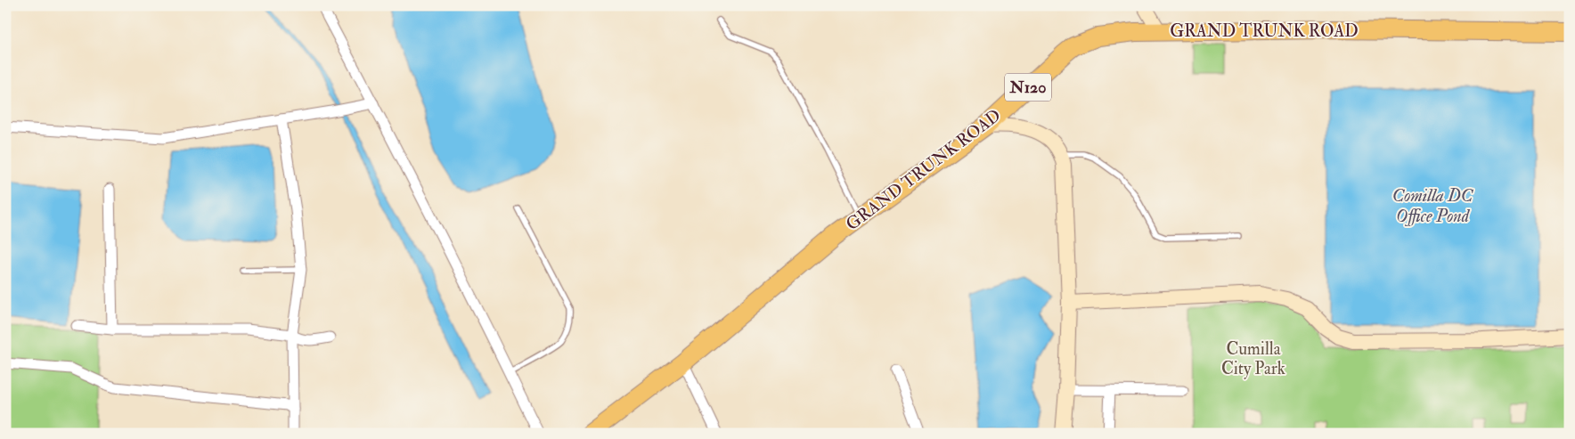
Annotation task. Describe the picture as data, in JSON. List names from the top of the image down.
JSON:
{
  "streets": {
    "highway": ["GRAND TRUNK ROAD", "N120"]
  },
  "water": ["Comilla DC Office Pond"],
  "parks": ["Cumilla City Park"]
}
